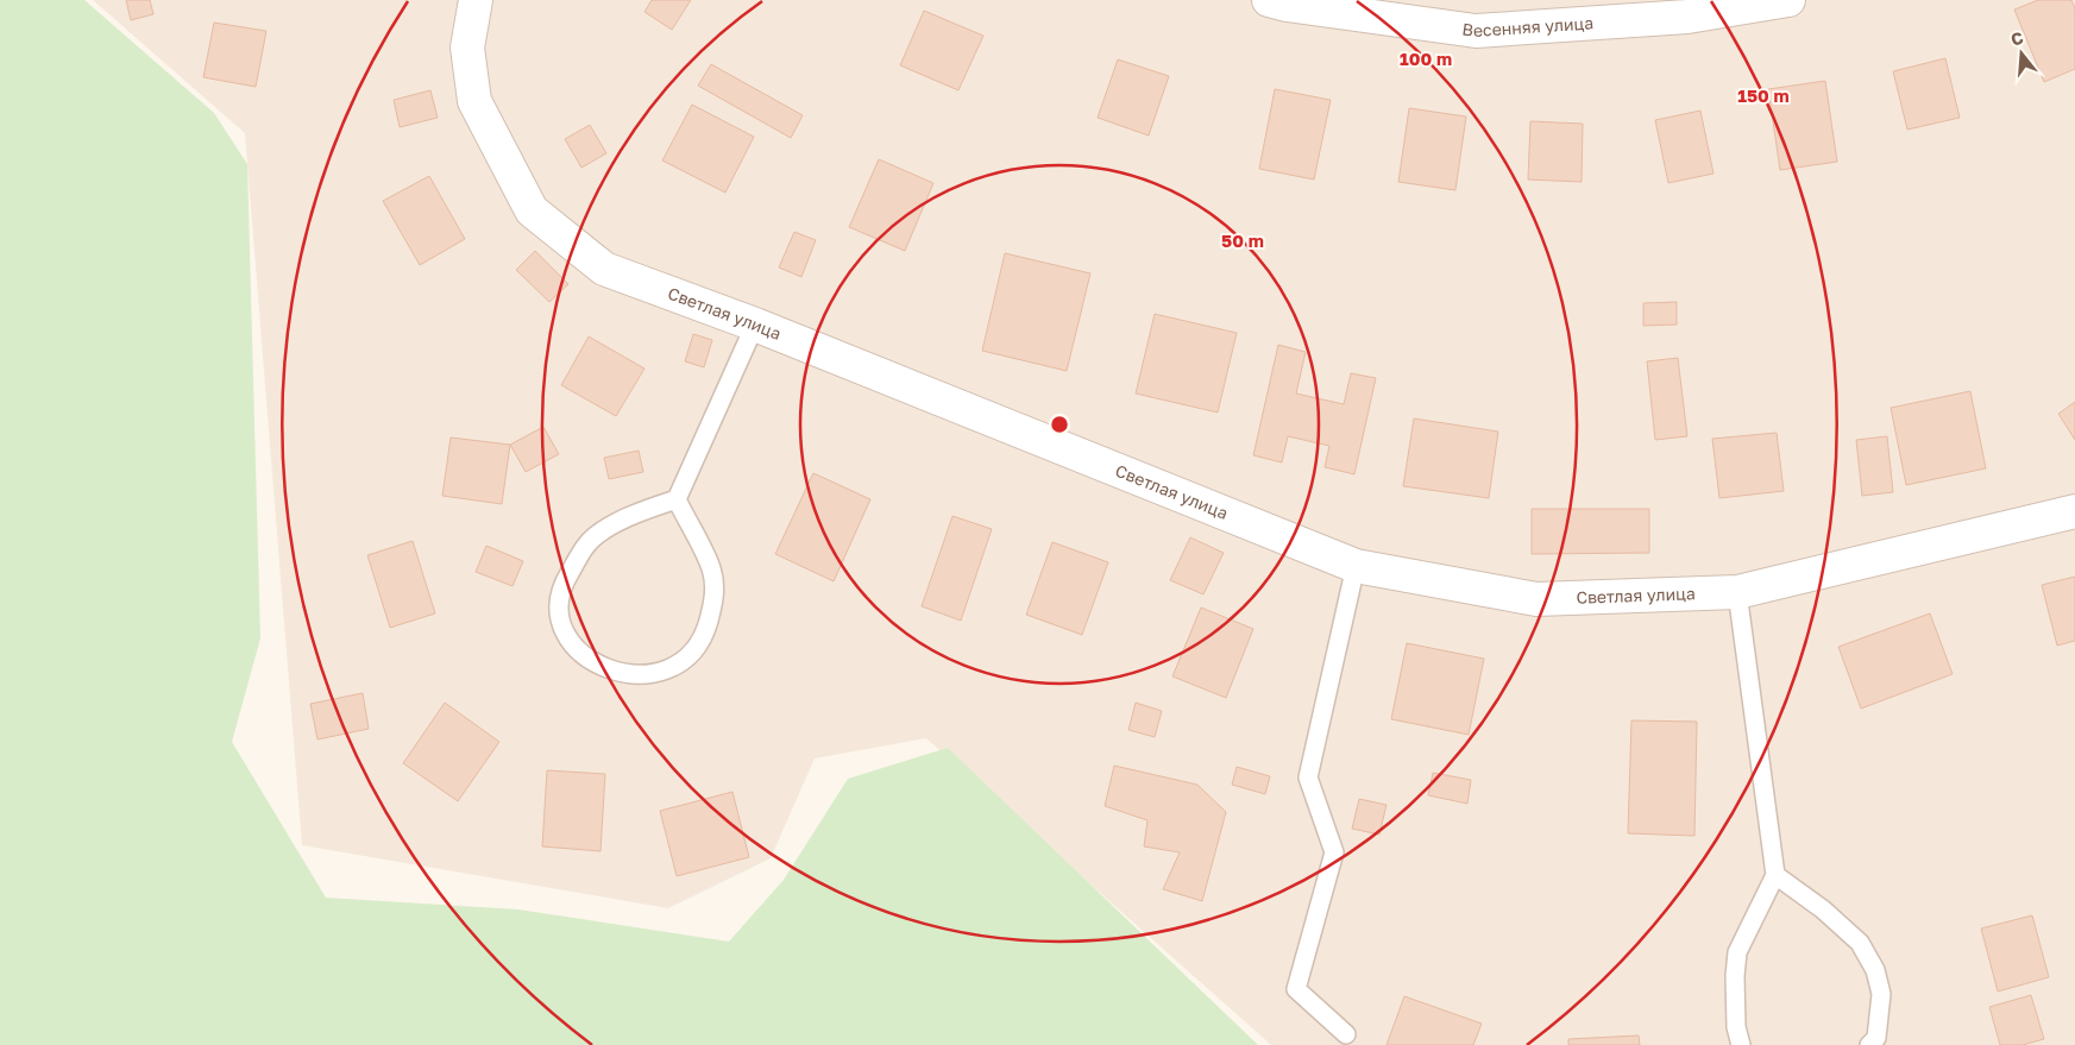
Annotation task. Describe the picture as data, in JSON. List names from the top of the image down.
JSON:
{
  "streets": {
    "street": ["Весенняя улица", "Светлая улица"]
  },
  "north": "top",
  "rings": ["100 m", "150 m", "50 m"]
}
